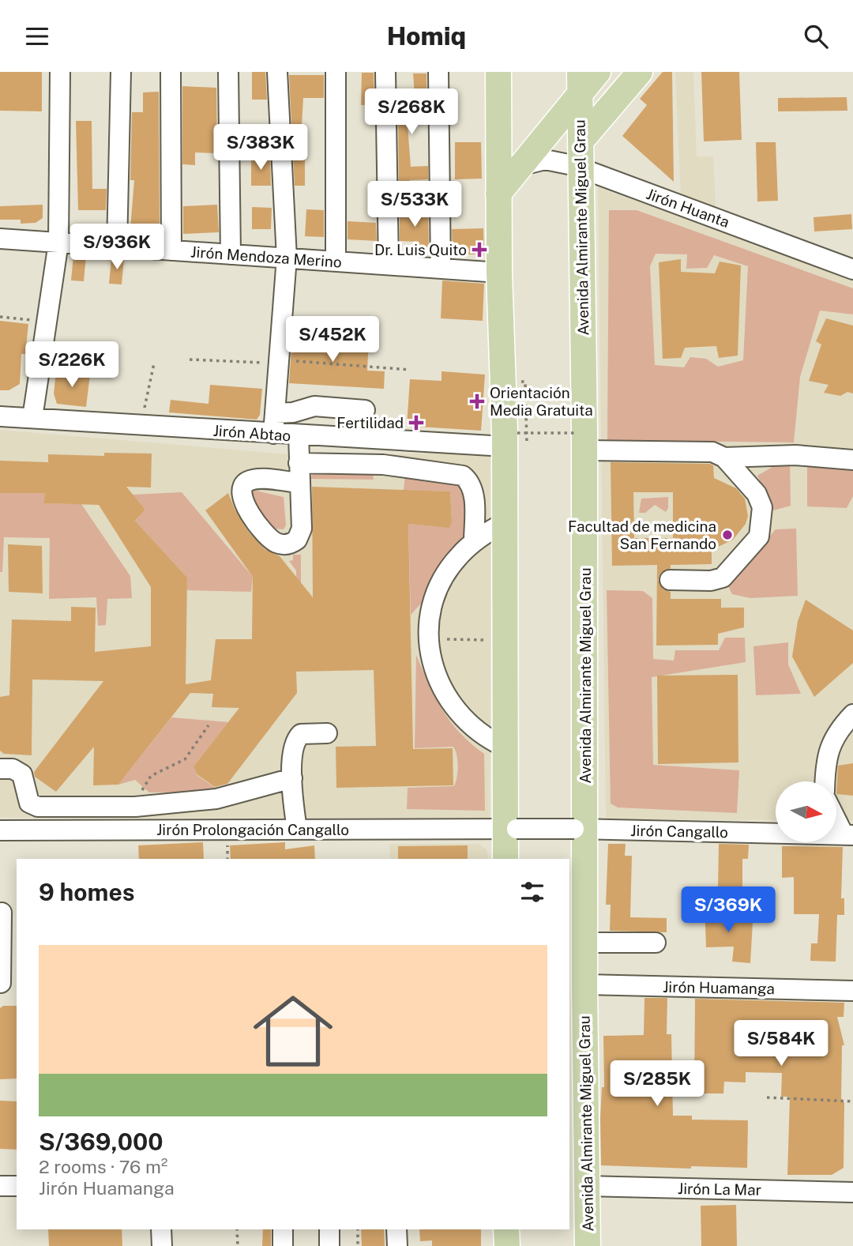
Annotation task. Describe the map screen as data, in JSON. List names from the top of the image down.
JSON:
{
  "streets": {
    "main road": ["Avenida Almirante Miguel Grau"],
    "street": [
      "Jirón Huanta",
      "Jirón Mendoza Merino",
      "Jirón Abtao",
      "Jirón Prolongación Cangallo",
      "Jirón Cangallo",
      "Jirón Huamanga",
      "Jirón La Mar"
    ]
  },
  "crossings": [
    ["Jirón Huanta", "Avenida Almirante Miguel Grau"],
    ["Avenida Almirante Miguel Grau", "Jirón Cangallo"],
    ["Avenida Almirante Miguel Grau", "Jirón Huamanga"],
    ["Avenida Almirante Miguel Grau", "Jirón La Mar"],
    ["Jirón Prolongación Cangallo", "Jirón Cangallo"]
  ],
  "places": {
    "health": ["Dr. Luis Quito", "Orientación Media Gratuita", "Fertilidad"],
    "other": ["Facultad de medicina San Fernando"]
  },
  "north": "right",
  "page": {
    "header": "Homiq",
    "price": [
      "S/268K",
      "S/383K",
      "S/533K",
      "S/936K",
      "S/452K",
      "S/226K",
      "S/369K",
      "S/584K",
      "S/285K"
    ],
    "heading": "9 homes",
    "list": [
      {
        "name": "S/369,000",
        "note": "2 rooms · 76 m² · Jirón Huamanga"
      }
    ]
  }
}
